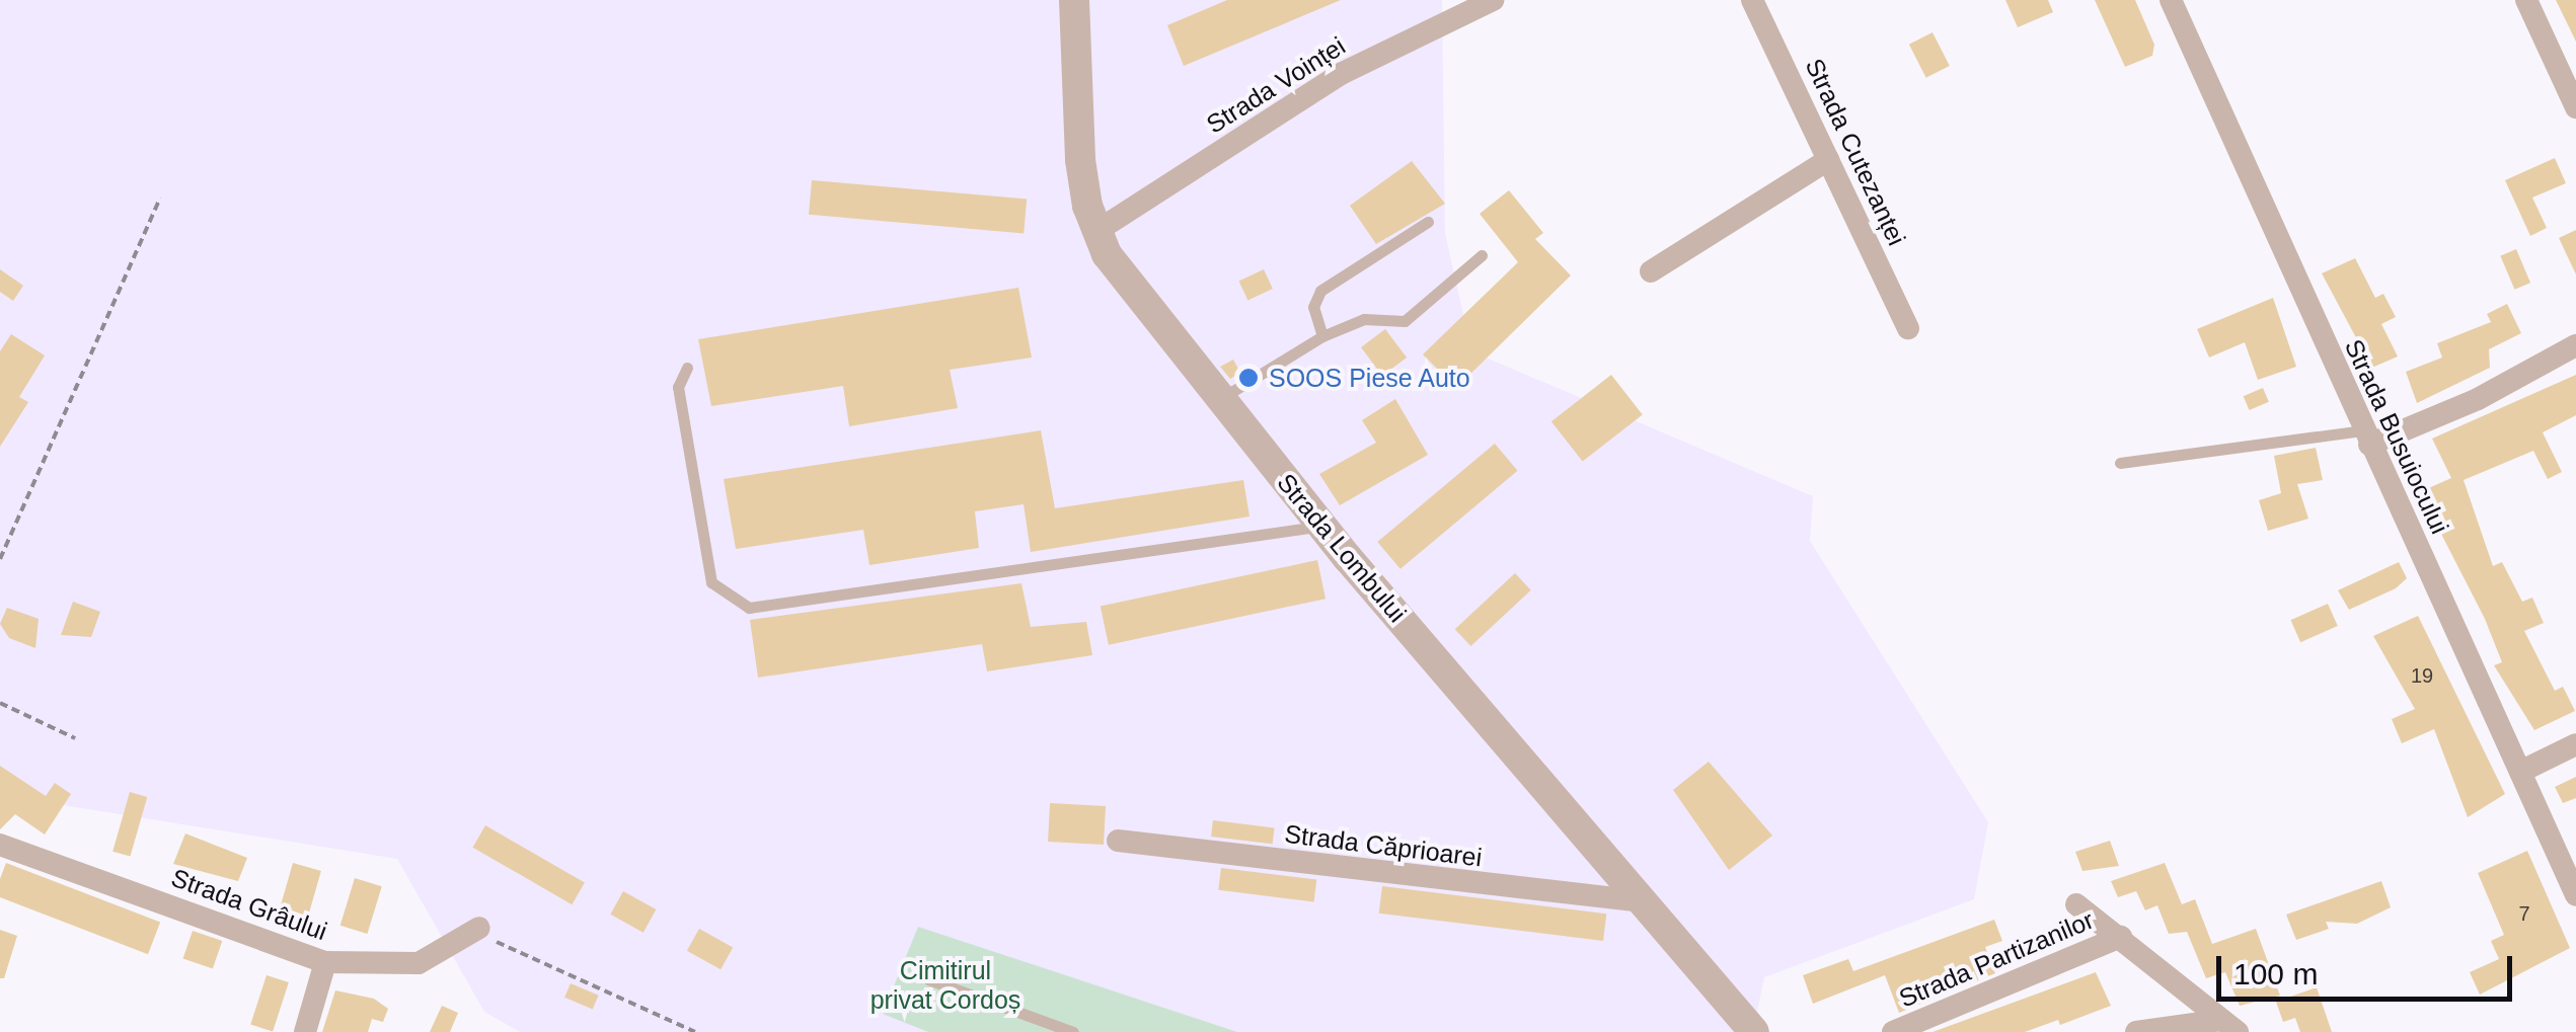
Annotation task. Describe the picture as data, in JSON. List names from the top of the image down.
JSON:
{
  "streets": {
    "street": [
      "Strada Voinței",
      "Strada Cutezanței",
      "Strada Busuiocului",
      "Strada Lombului",
      "Strada Căprioarei",
      "Strada Grâului",
      "Strada Partizanilor"
    ]
  },
  "crossings": [
    ["Strada Voinței", "Strada Lombului"],
    ["Strada Lombului", "Strada Căprioarei"]
  ],
  "parks": ["Cimitirul privat Cordoș"],
  "places": ["SOOS Piese Auto"],
  "house_numbers": ["19", "7"],
  "scale_bar": "100 m"
}
